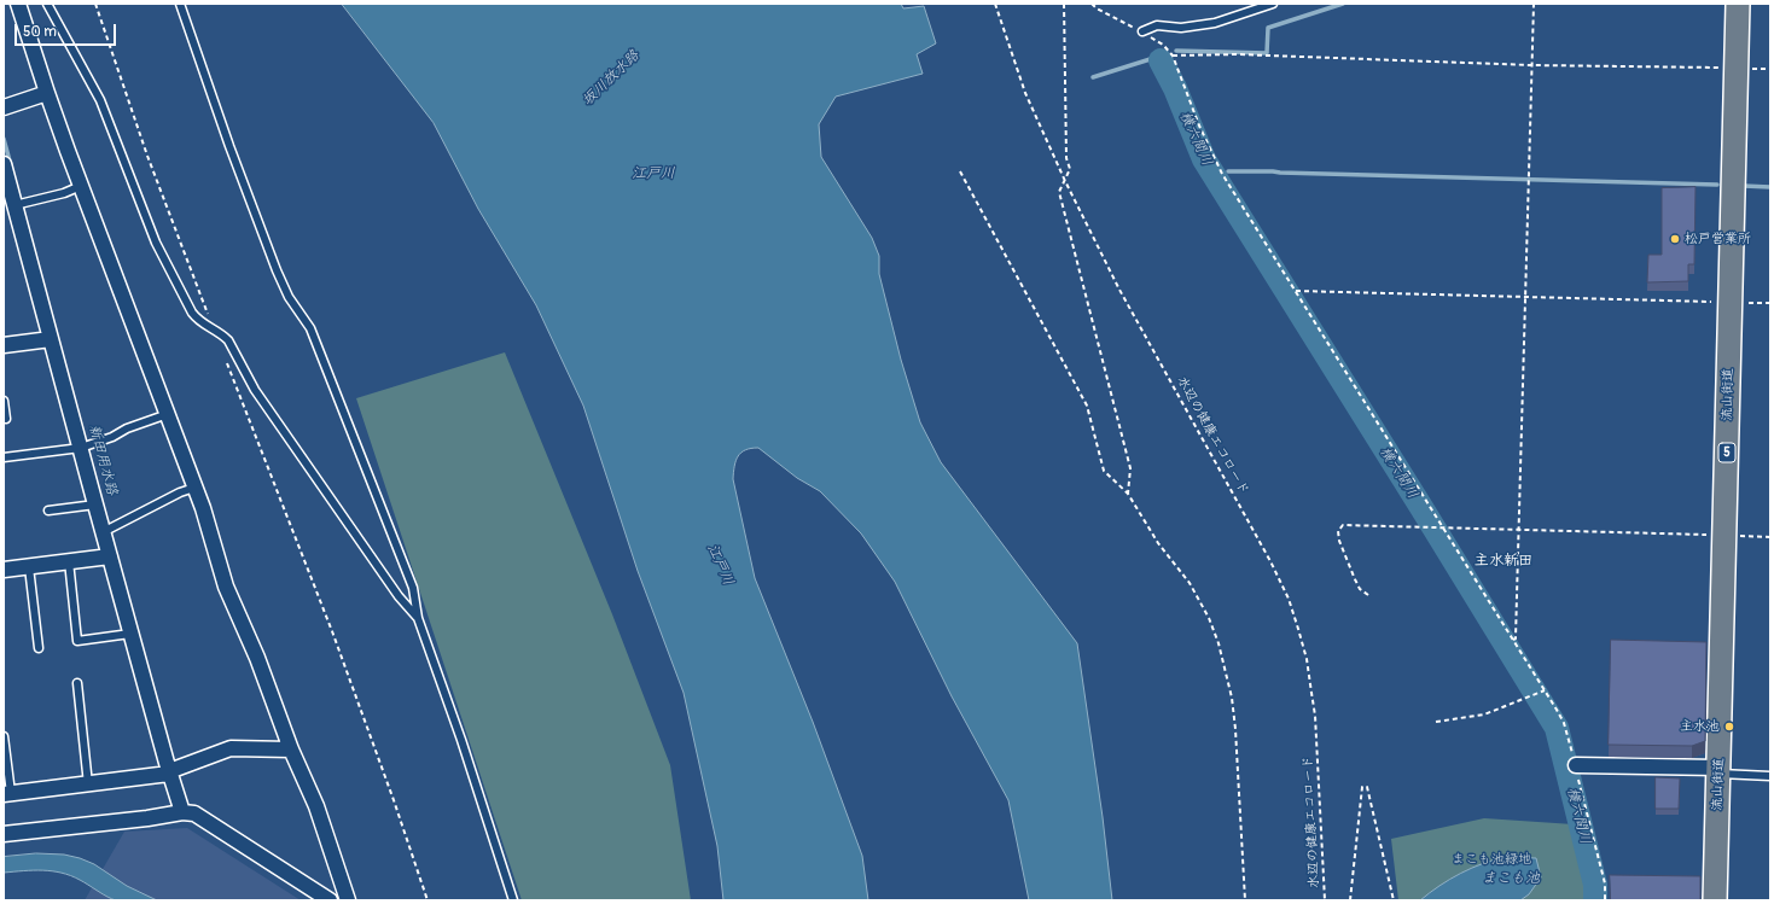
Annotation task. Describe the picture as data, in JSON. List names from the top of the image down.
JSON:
{
  "streets": {
    "main road": ["流山街道", "5"],
    "path": ["水辺の健康エコロード"]
  },
  "districts": ["主水新田"],
  "water": [
    "坂川放水路",
    "横六間川",
    "江戸川",
    "新田用水路",
    "まこも池"
  ],
  "parks": ["まこも池緑地"],
  "places": ["松戸営業所", "主水池"],
  "scale_bar": "50 m"
}
